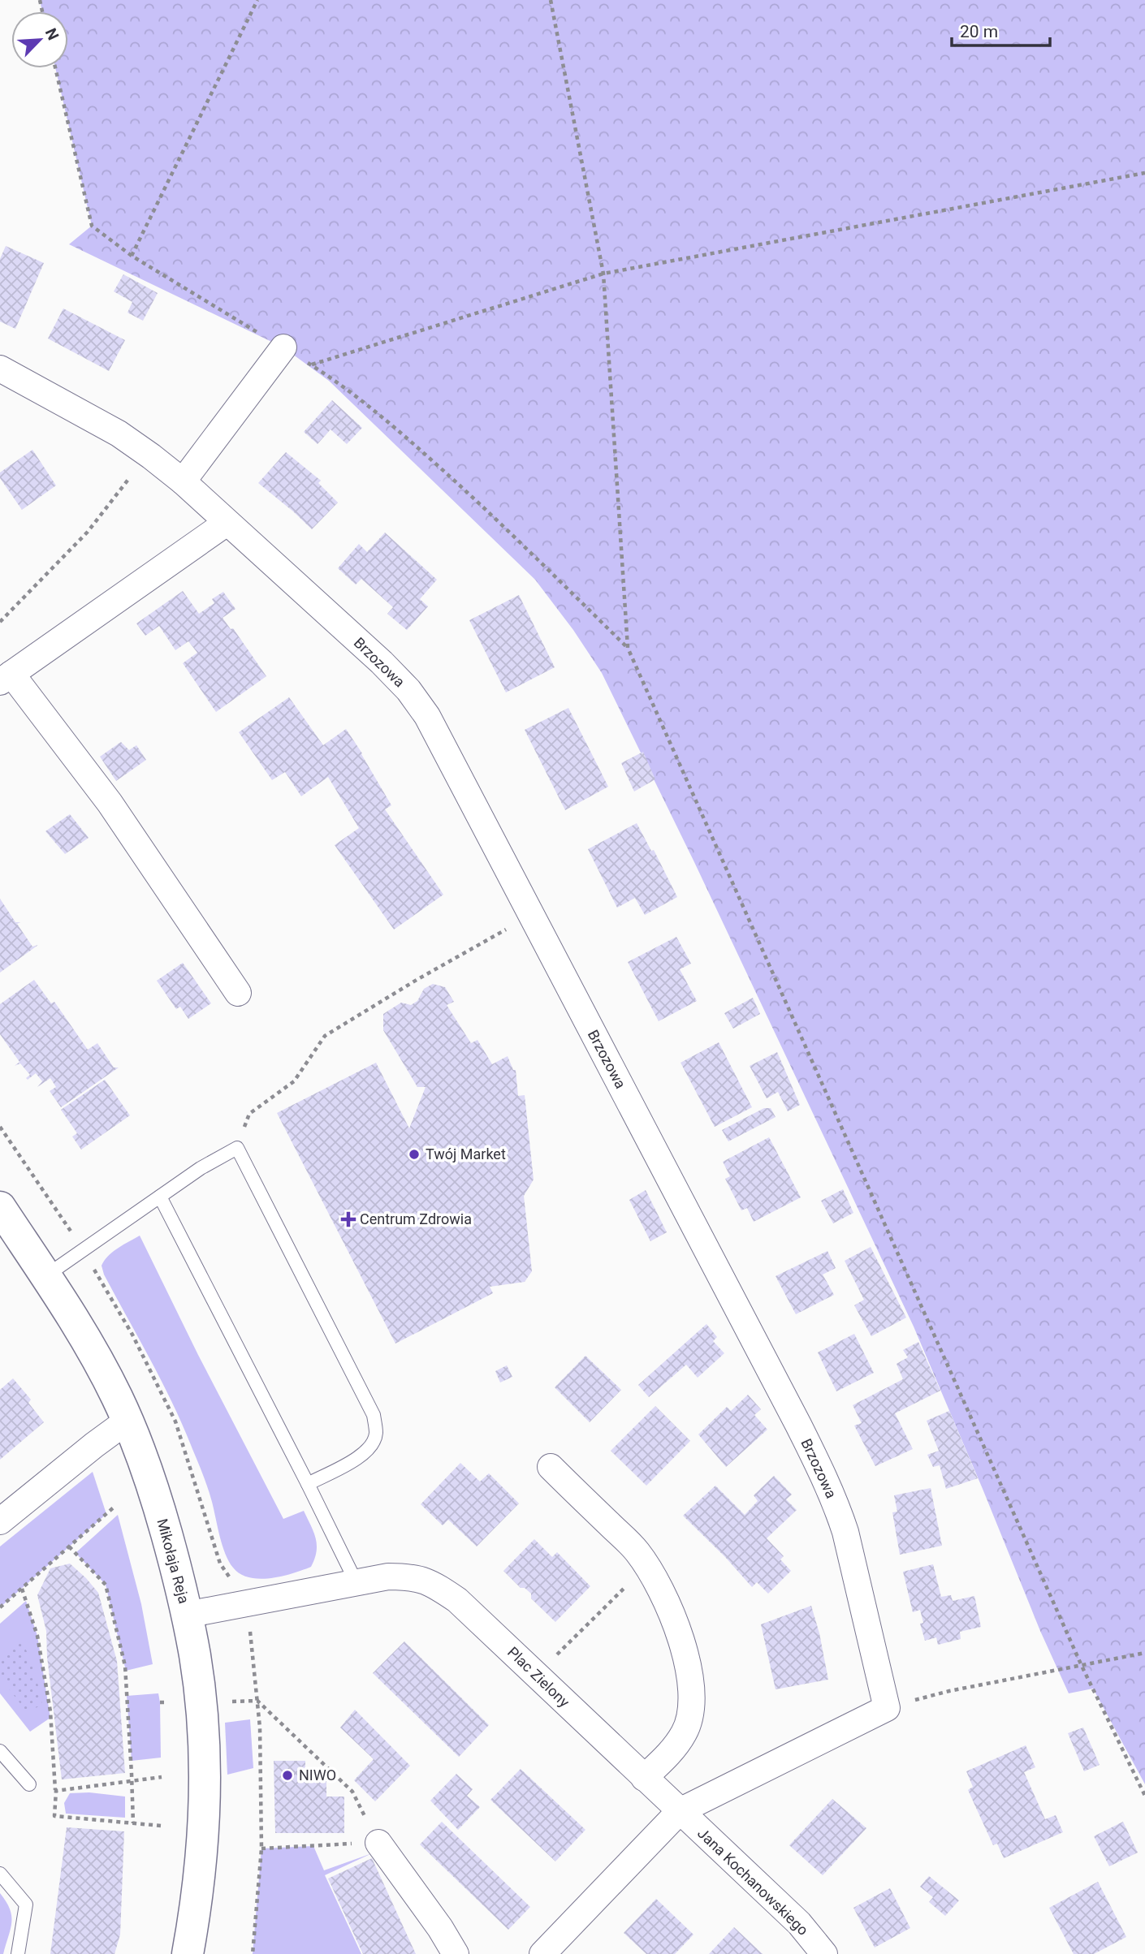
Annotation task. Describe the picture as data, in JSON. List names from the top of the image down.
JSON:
{
  "streets": {
    "street": [
      "Brzozowa",
      "Mikołaja Reja",
      "Plac Zielony",
      "Jana Kochanowskiego"
    ]
  },
  "crossings": [
    ["Mikołaja Reja", "Plac Zielony"],
    ["Plac Zielony", "Jana Kochanowskiego"]
  ],
  "places": {
    "other": ["Twój Market", "NIWO"],
    "health": ["Centrum Zdrowia"]
  },
  "scale_bar": "20 m",
  "north": "top right"
}
